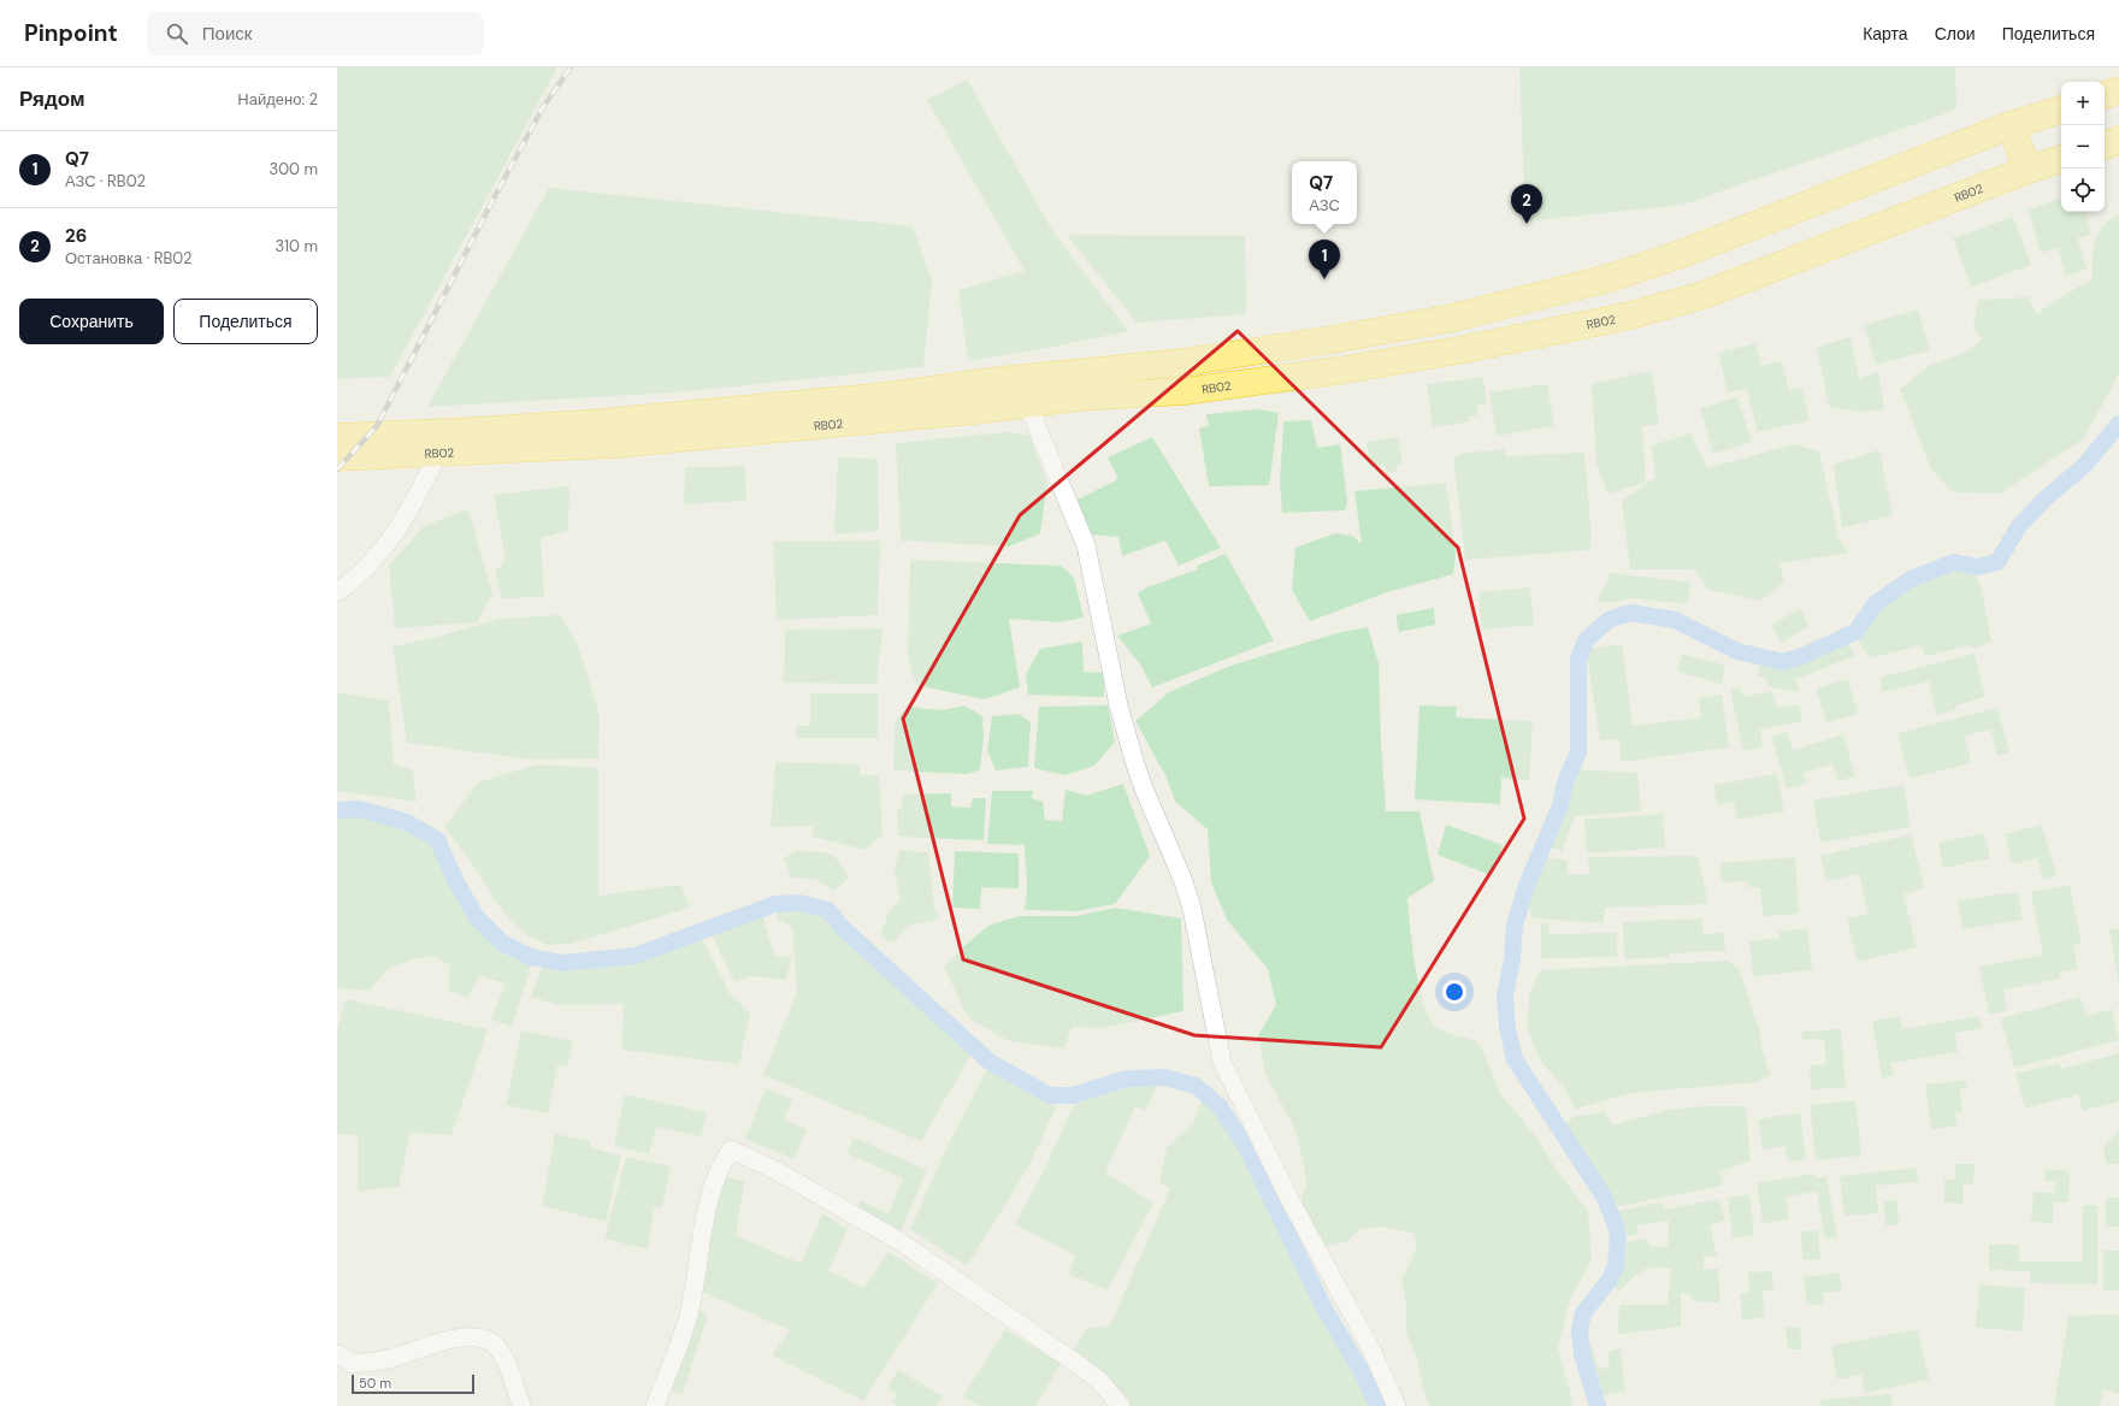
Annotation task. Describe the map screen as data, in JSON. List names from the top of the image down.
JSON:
{
  "streets": {
    "highway": ["RB02"]
  },
  "scale_bar": "50 m",
  "page": {
    "header": "Pinpoint",
    "search": "Поиск",
    "nav": ["Карта", "Слои", "Поделиться"],
    "heading": ["Рядом", "Найдено: 2"],
    "map_buttons": ["+", "−"],
    "list": [
      {
        "mark": "1",
        "name": "Q7",
        "note": "АЗС · RB02",
        "value": "300 m"
      },
      {
        "mark": "2",
        "name": "26",
        "note": "Остановка · RB02",
        "value": "310 m"
      }
    ],
    "popup": ["Q7", "АЗС"],
    "pins": ["2", "1"],
    "buttons": ["Сохранить", "Поделиться"],
    "scale": "50 m"
  }
}
